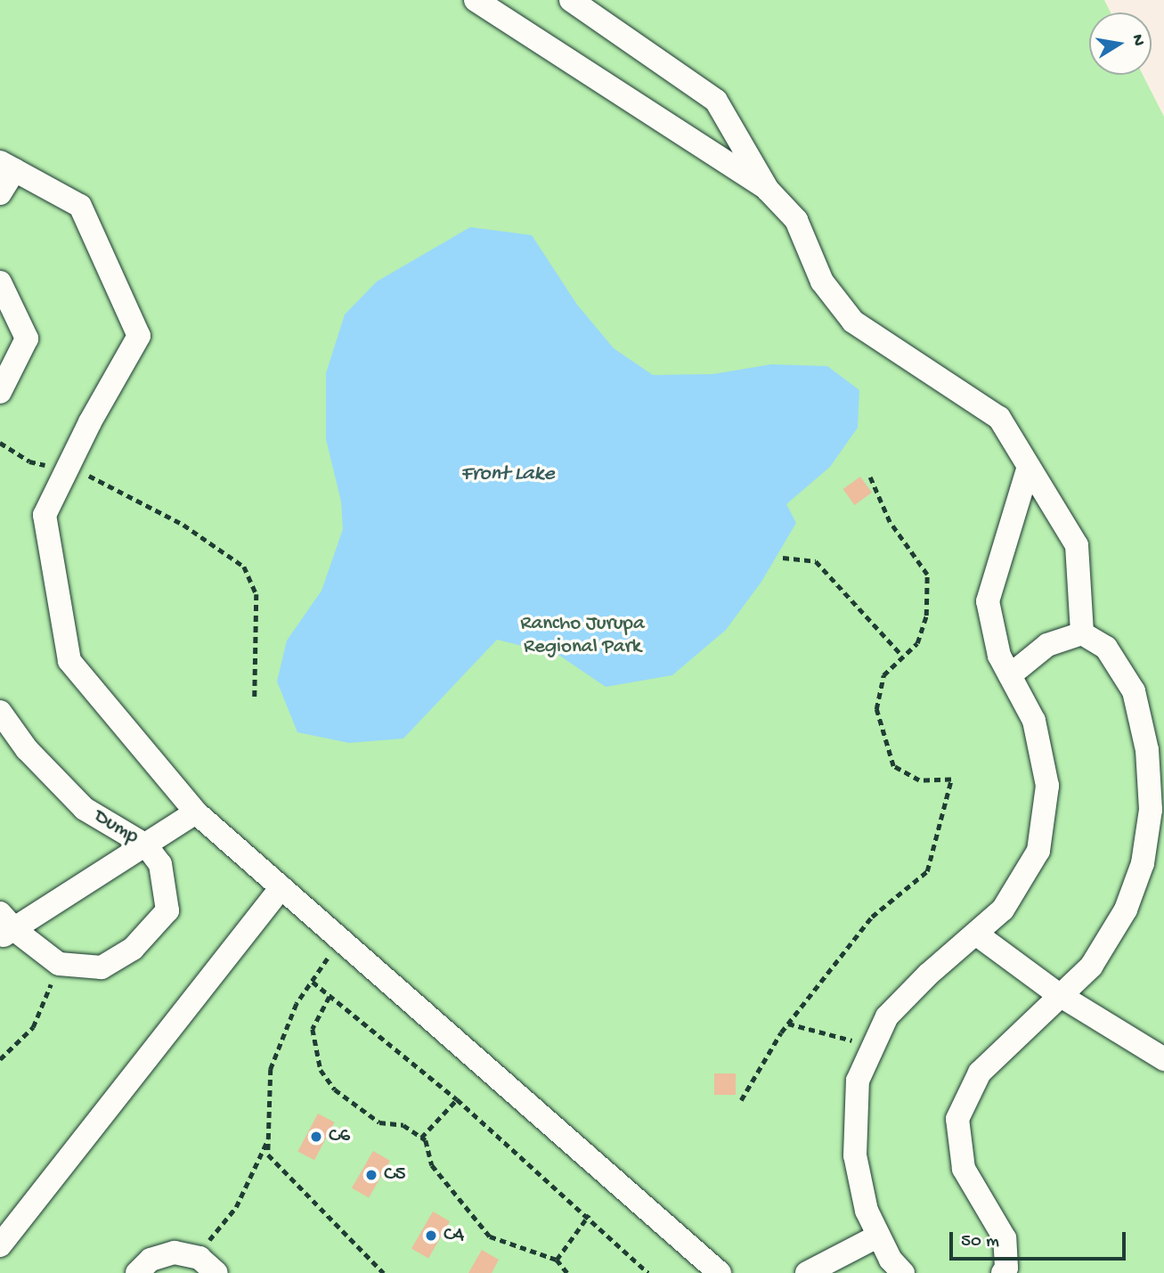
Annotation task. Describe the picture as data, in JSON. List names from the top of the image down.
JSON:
{
  "streets": {
    "lane": ["Dump"]
  },
  "water": ["Front Lake"],
  "parks": ["Rancho Jurupa Regional Park"],
  "places": ["C6", "C5", "C4"],
  "scale_bar": "50 m",
  "north": "right"
}
